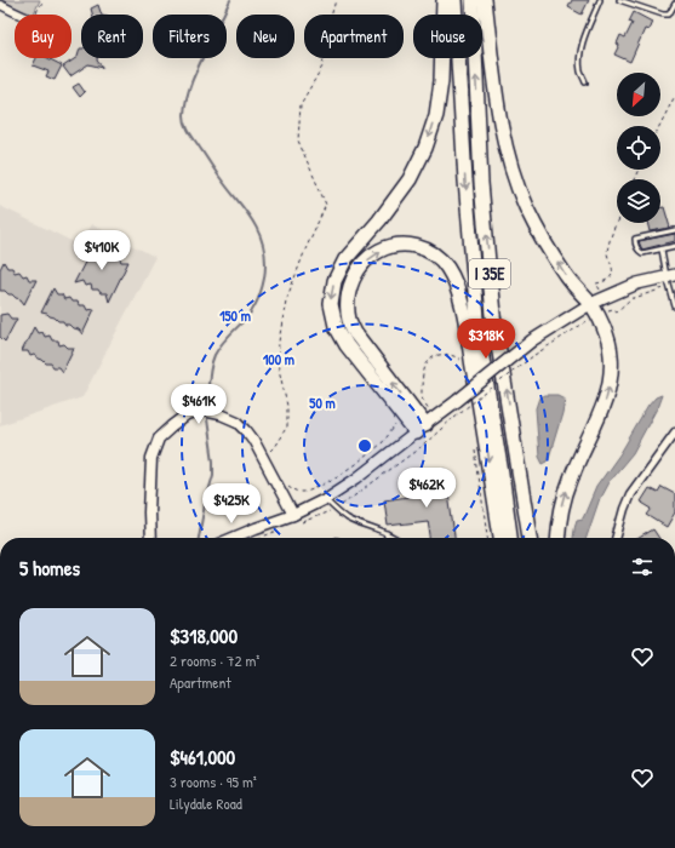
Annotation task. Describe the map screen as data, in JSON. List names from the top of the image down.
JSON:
{
  "streets": {
    "highway": ["I 35E"]
  },
  "north": "bottom left",
  "page": {
    "chip": [
      "Buy",
      "Rent",
      "Filters",
      "New",
      "Apartment",
      "House"
    ],
    "price": [
      "$410K",
      "$318K",
      "$461K",
      "$462K",
      "$425K"
    ],
    "heading": "5 homes",
    "list": [
      {
        "name": "$318,000",
        "note": "2 rooms · 72 m² · Apartment"
      },
      {
        "name": "$461,000",
        "note": "3 rooms · 95 m² · Lilydale Road"
      }
    ]
  },
  "rings": ["150 m", "100 m", "50 m"]
}
